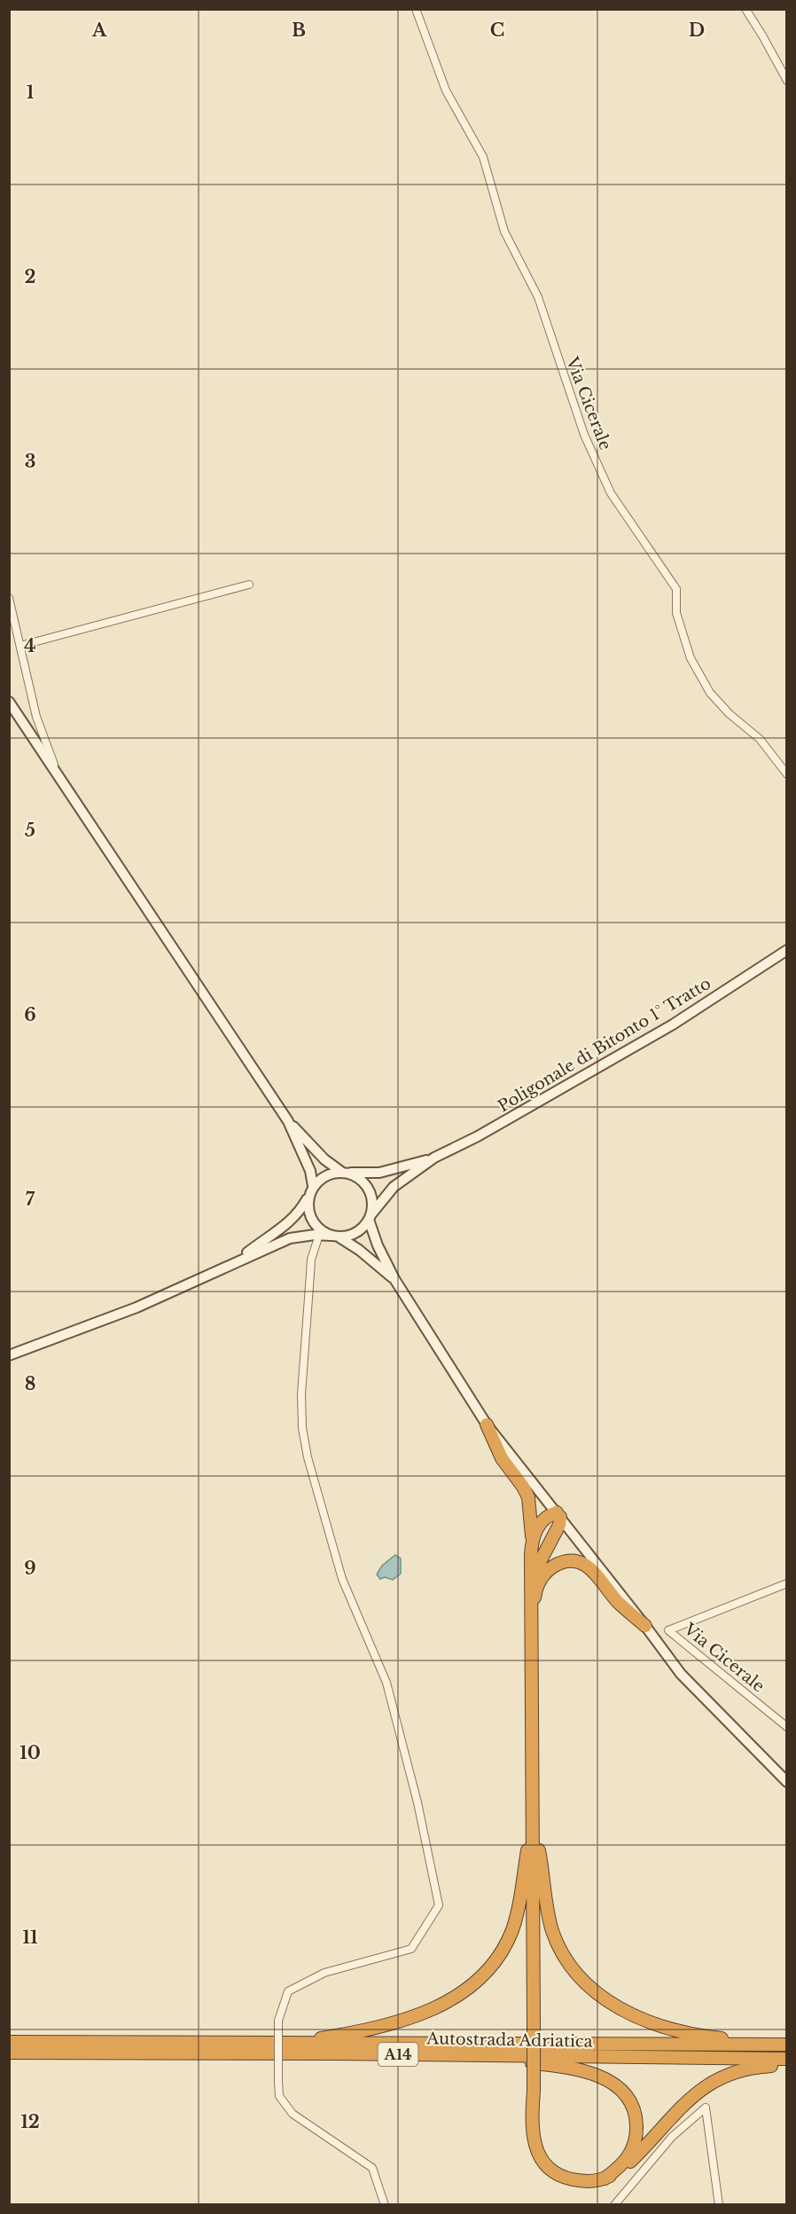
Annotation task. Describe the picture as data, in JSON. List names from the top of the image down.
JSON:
{
  "streets": {
    "highway": ["Autostrada Adriatica", "A14"],
    "main road": ["Poligonale di Bitonto 1° Tratto"],
    "street": ["Via Cicerale"]
  },
  "crossings": [
    ["Autostrada Adriatica", "A14"]
  ],
  "grid": {
    "columns": [
      "A",
      "B",
      "C",
      "D"
    ],
    "rows": [
      "1",
      "2",
      "3",
      "4",
      "5",
      "6",
      "7",
      "8",
      "9",
      "10",
      "11",
      "12"
    ]
  }
}
